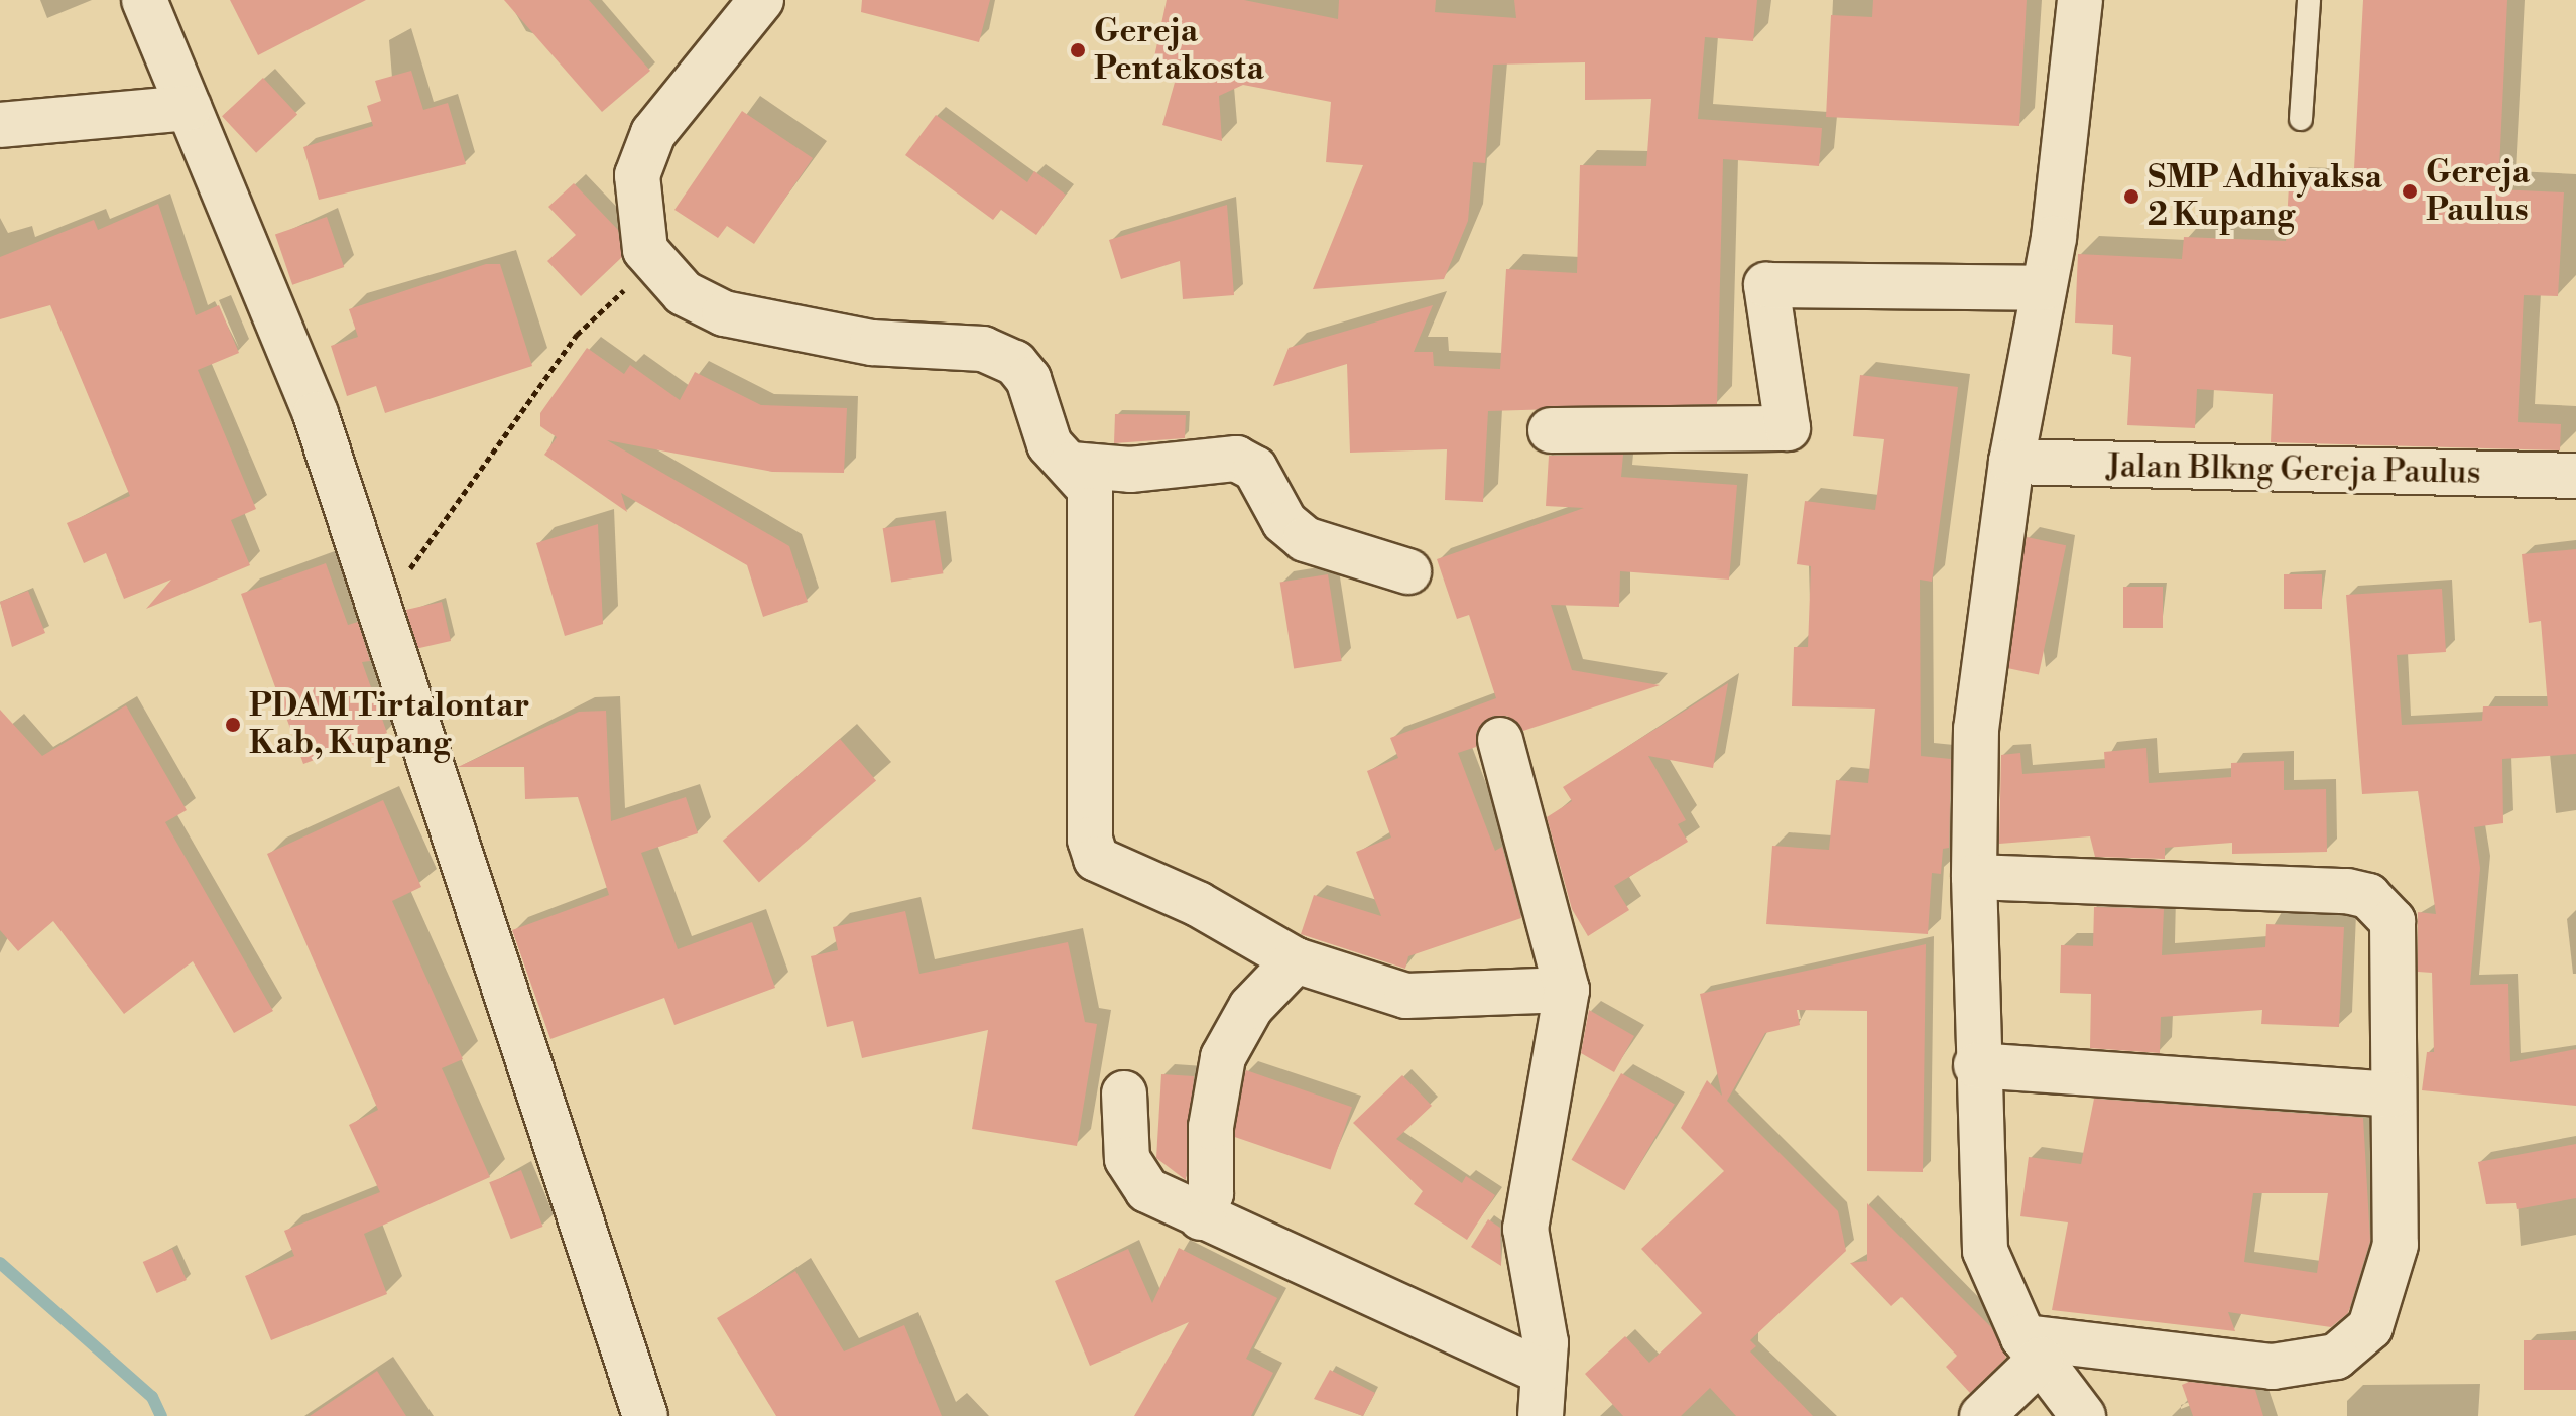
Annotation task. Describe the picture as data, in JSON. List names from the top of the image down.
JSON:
{
  "streets": {
    "street": ["Jalan Blkng Gereja Paulus"]
  },
  "places": [
    "Gereja Pentakosta",
    "Gereja Paulus",
    "SMP Adhiyaksa 2 Kupang",
    "PDAM Tirtalontar Kab, Kupang"
  ]
}
